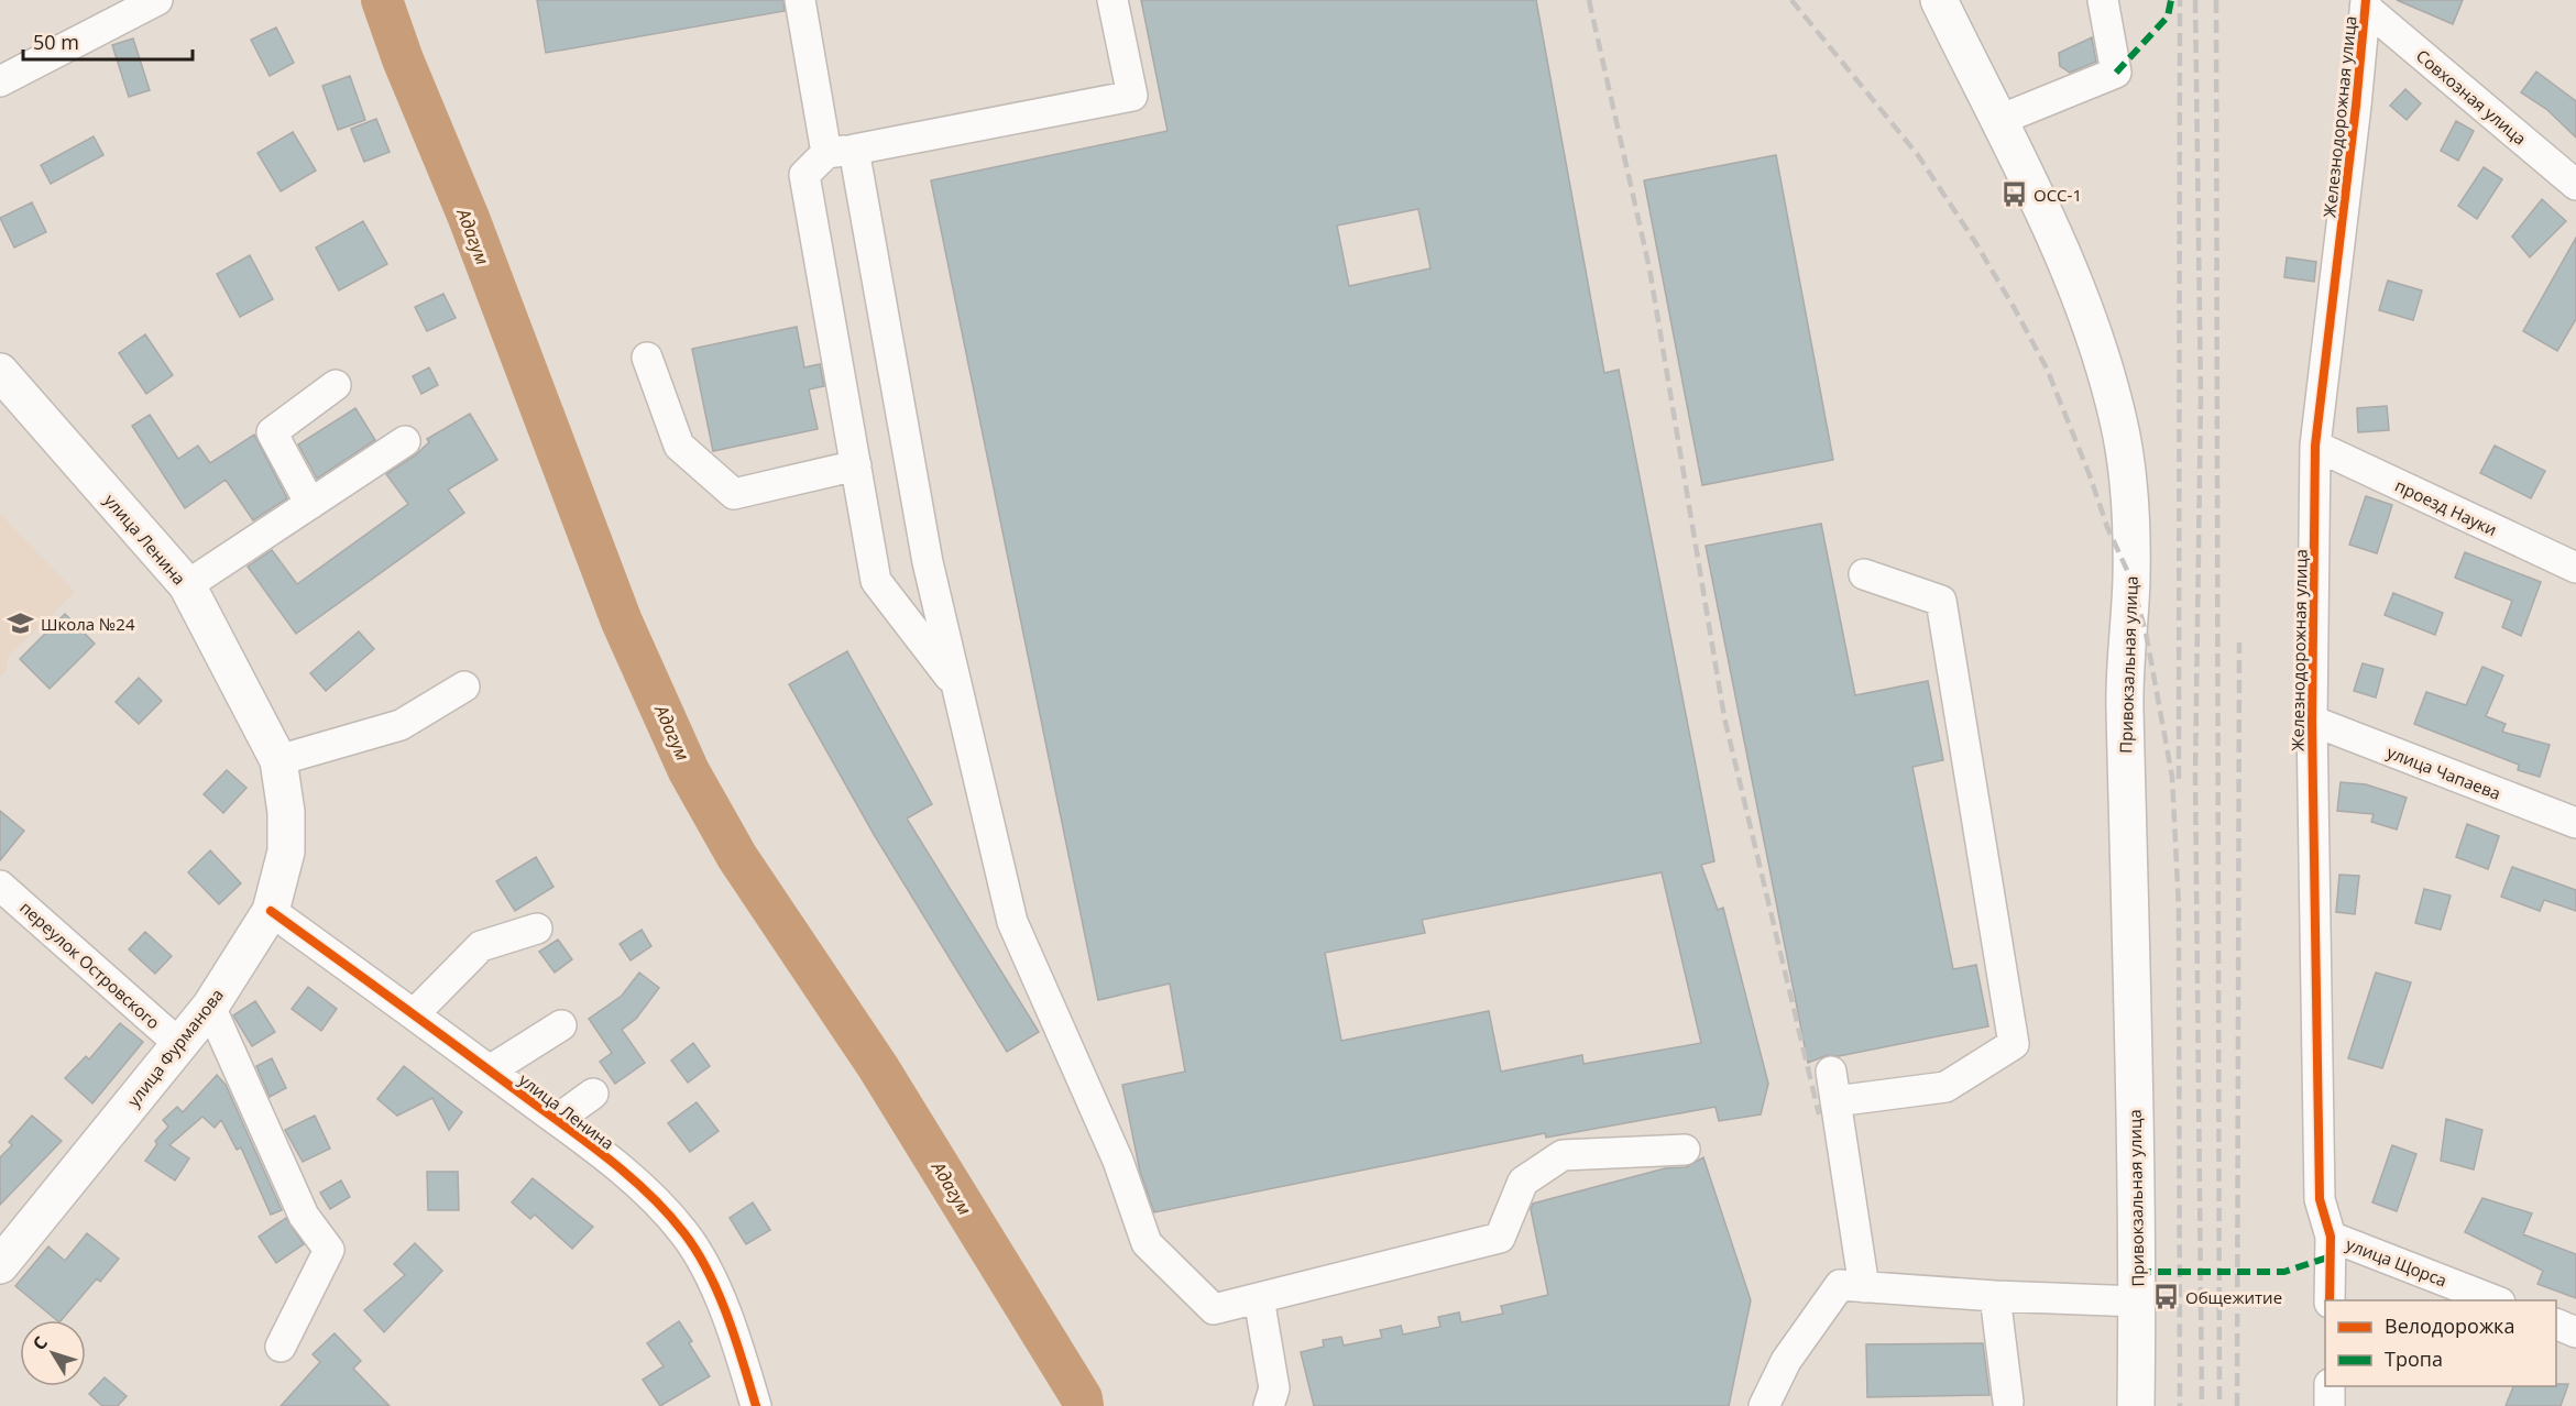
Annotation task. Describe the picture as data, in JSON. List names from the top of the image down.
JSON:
{
  "streets": {
    "main road": ["улица Ленина", "Привокзальная улица", "улица Фурманова"],
    "street": [
      "Совхозная улица",
      "Железнодорожная улица",
      "проезд Науки",
      "улица Чапаева",
      "переулок Островского",
      "улица Щорса"
    ]
  },
  "crossings": [
    ["Совхозная улица", "Железнодорожная улица"],
    ["Железнодорожная улица", "проезд Науки"],
    ["Железнодорожная улица", "улица Чапаева"],
    ["Железнодорожная улица", "улица Щорса"],
    ["улица Ленина", "улица Фурманова"],
    ["переулок Островского", "улица Фурманова"]
  ],
  "water": ["Адагум"],
  "places": {
    "bus stop": ["ОСС-1", "Общежитие"],
    "school or university": ["Школа №24"]
  },
  "legend": ["Велодорожка", "Тропа"],
  "scale_bar": "50 m",
  "north": "top left"
}
